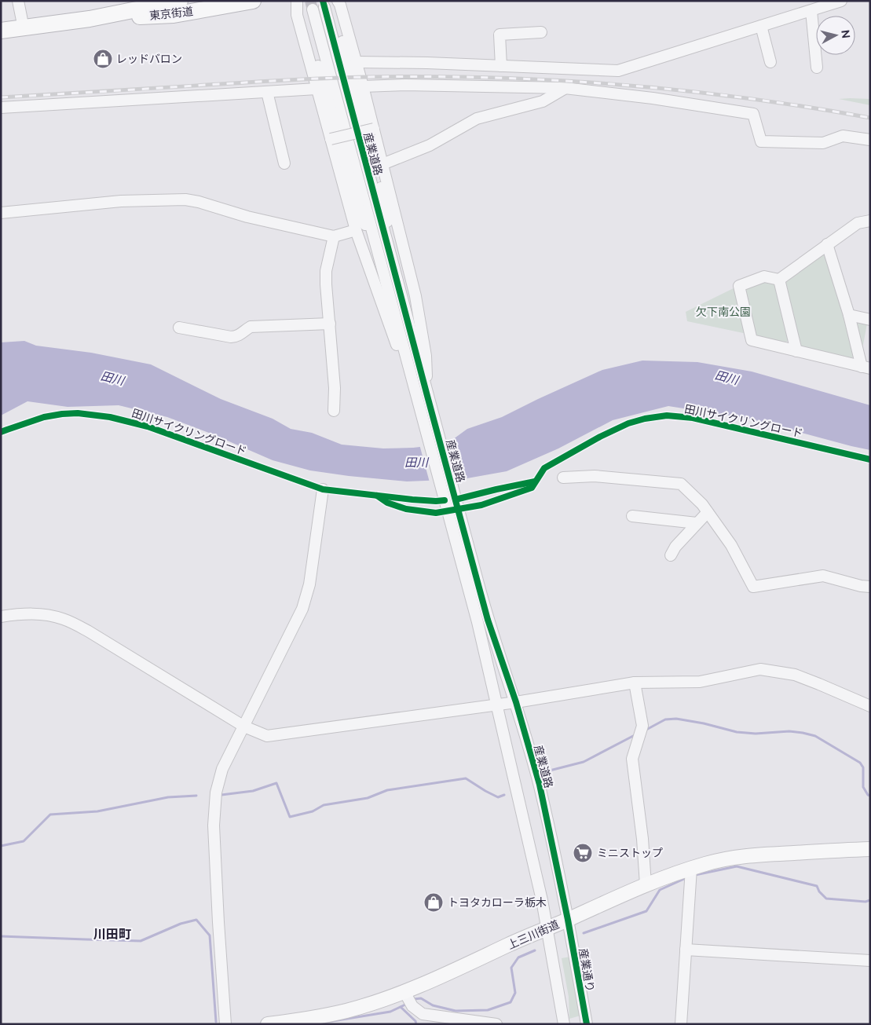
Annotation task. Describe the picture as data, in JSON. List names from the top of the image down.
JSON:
{
  "streets": {
    "highway": ["東京街道"],
    "main road": ["上三川街道"],
    "street": ["産業道路", "産業通り"],
    "cycle path": ["田川サイクリングロード"]
  },
  "crossings": [
    ["産業道路", "上三川街道"],
    ["産業道路", "産業通り"],
    ["上三川街道", "産業通り"]
  ],
  "districts": ["川田町"],
  "water": ["田川"],
  "parks": ["欠下南公園"],
  "places": {
    "shop": ["レッドバロン", "トヨタカローラ栃木"],
    "supermarket": ["ミニストップ"]
  },
  "north": "right"
}
